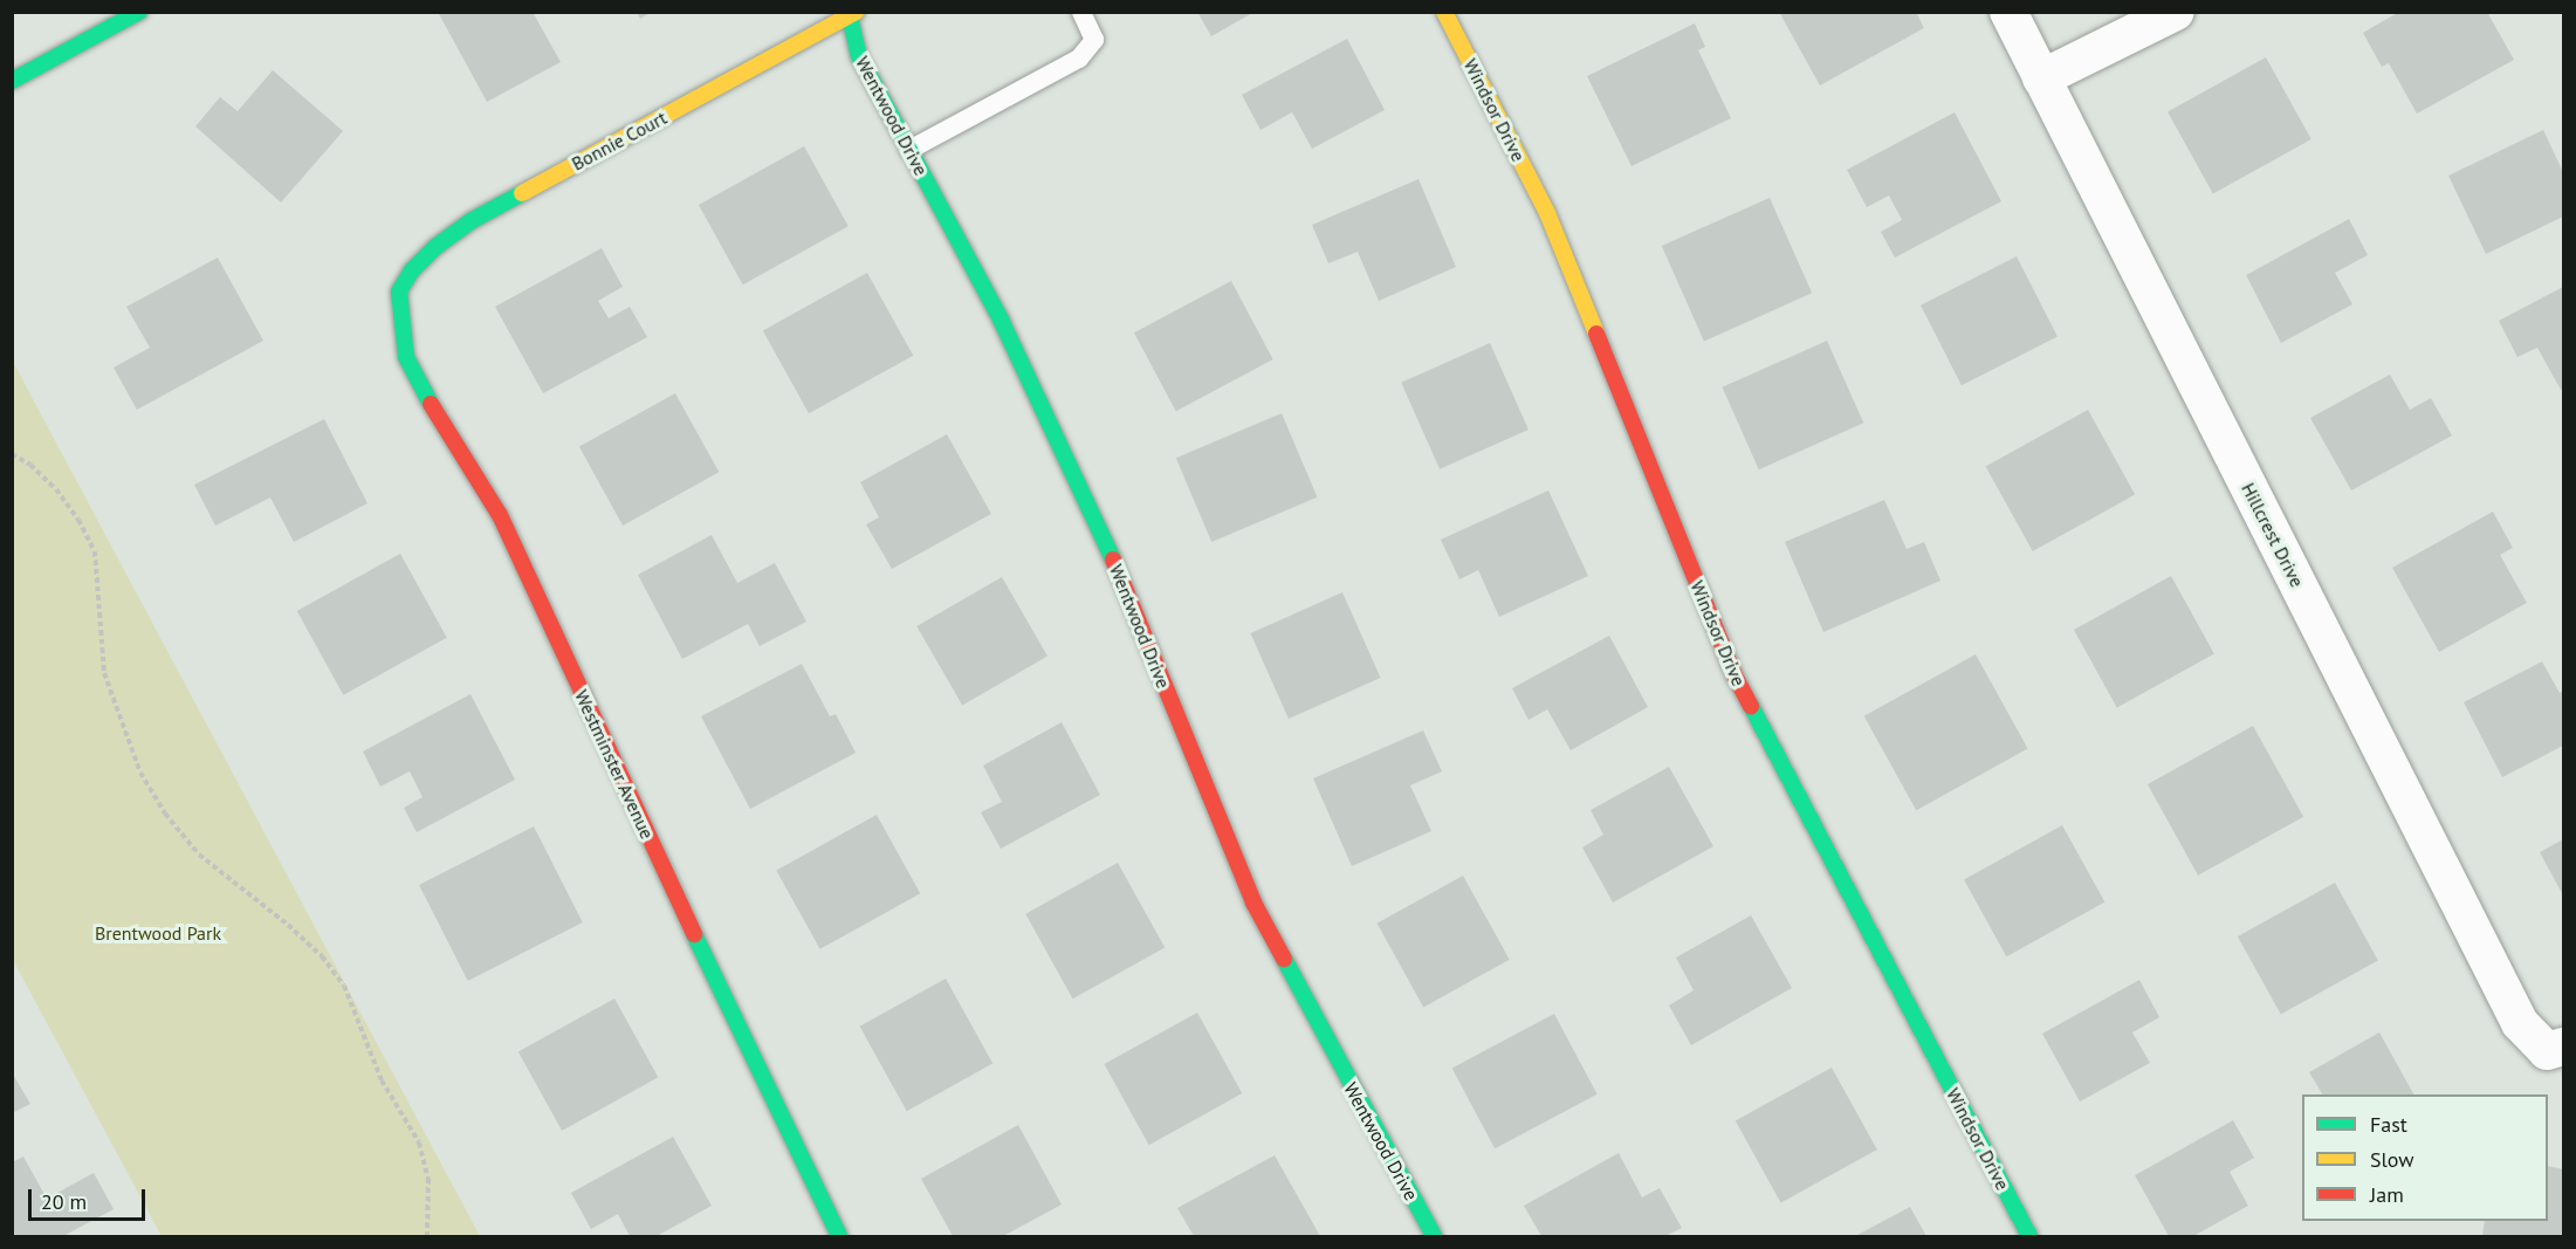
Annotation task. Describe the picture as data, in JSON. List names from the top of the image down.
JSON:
{
  "streets": {
    "street": [
      "Windsor Drive",
      "Wentwood Drive",
      "Bonnie Court",
      "Hillcrest Drive",
      "Westminster Avenue"
    ]
  },
  "crossings": [
    ["Wentwood Drive", "Bonnie Court"],
    ["Bonnie Court", "Westminster Avenue"]
  ],
  "parks": ["Brentwood Park"],
  "legend": ["Fast", "Slow", "Jam"],
  "scale_bar": "20 m"
}
